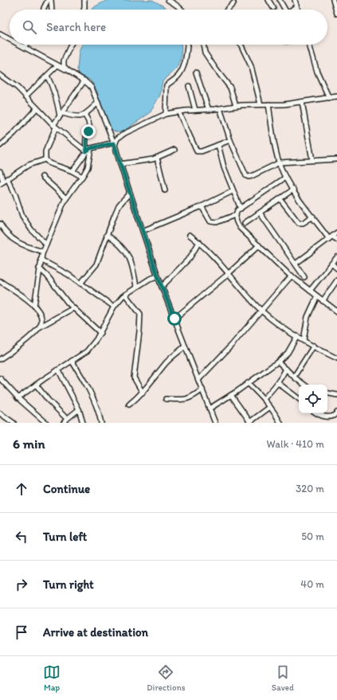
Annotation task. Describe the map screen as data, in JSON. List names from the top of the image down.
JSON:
{
  "page": {
    "search": "Search here",
    "heading": ["6 min", "Walk · 410 m"],
    "list": [
      ["Continue", "320 m"],
      ["Turn left", "50 m"],
      ["Turn right", "40 m"],
      "Arrive at destination"
    ],
    "nav": ["Map", "Directions", "Saved"]
  }
}
